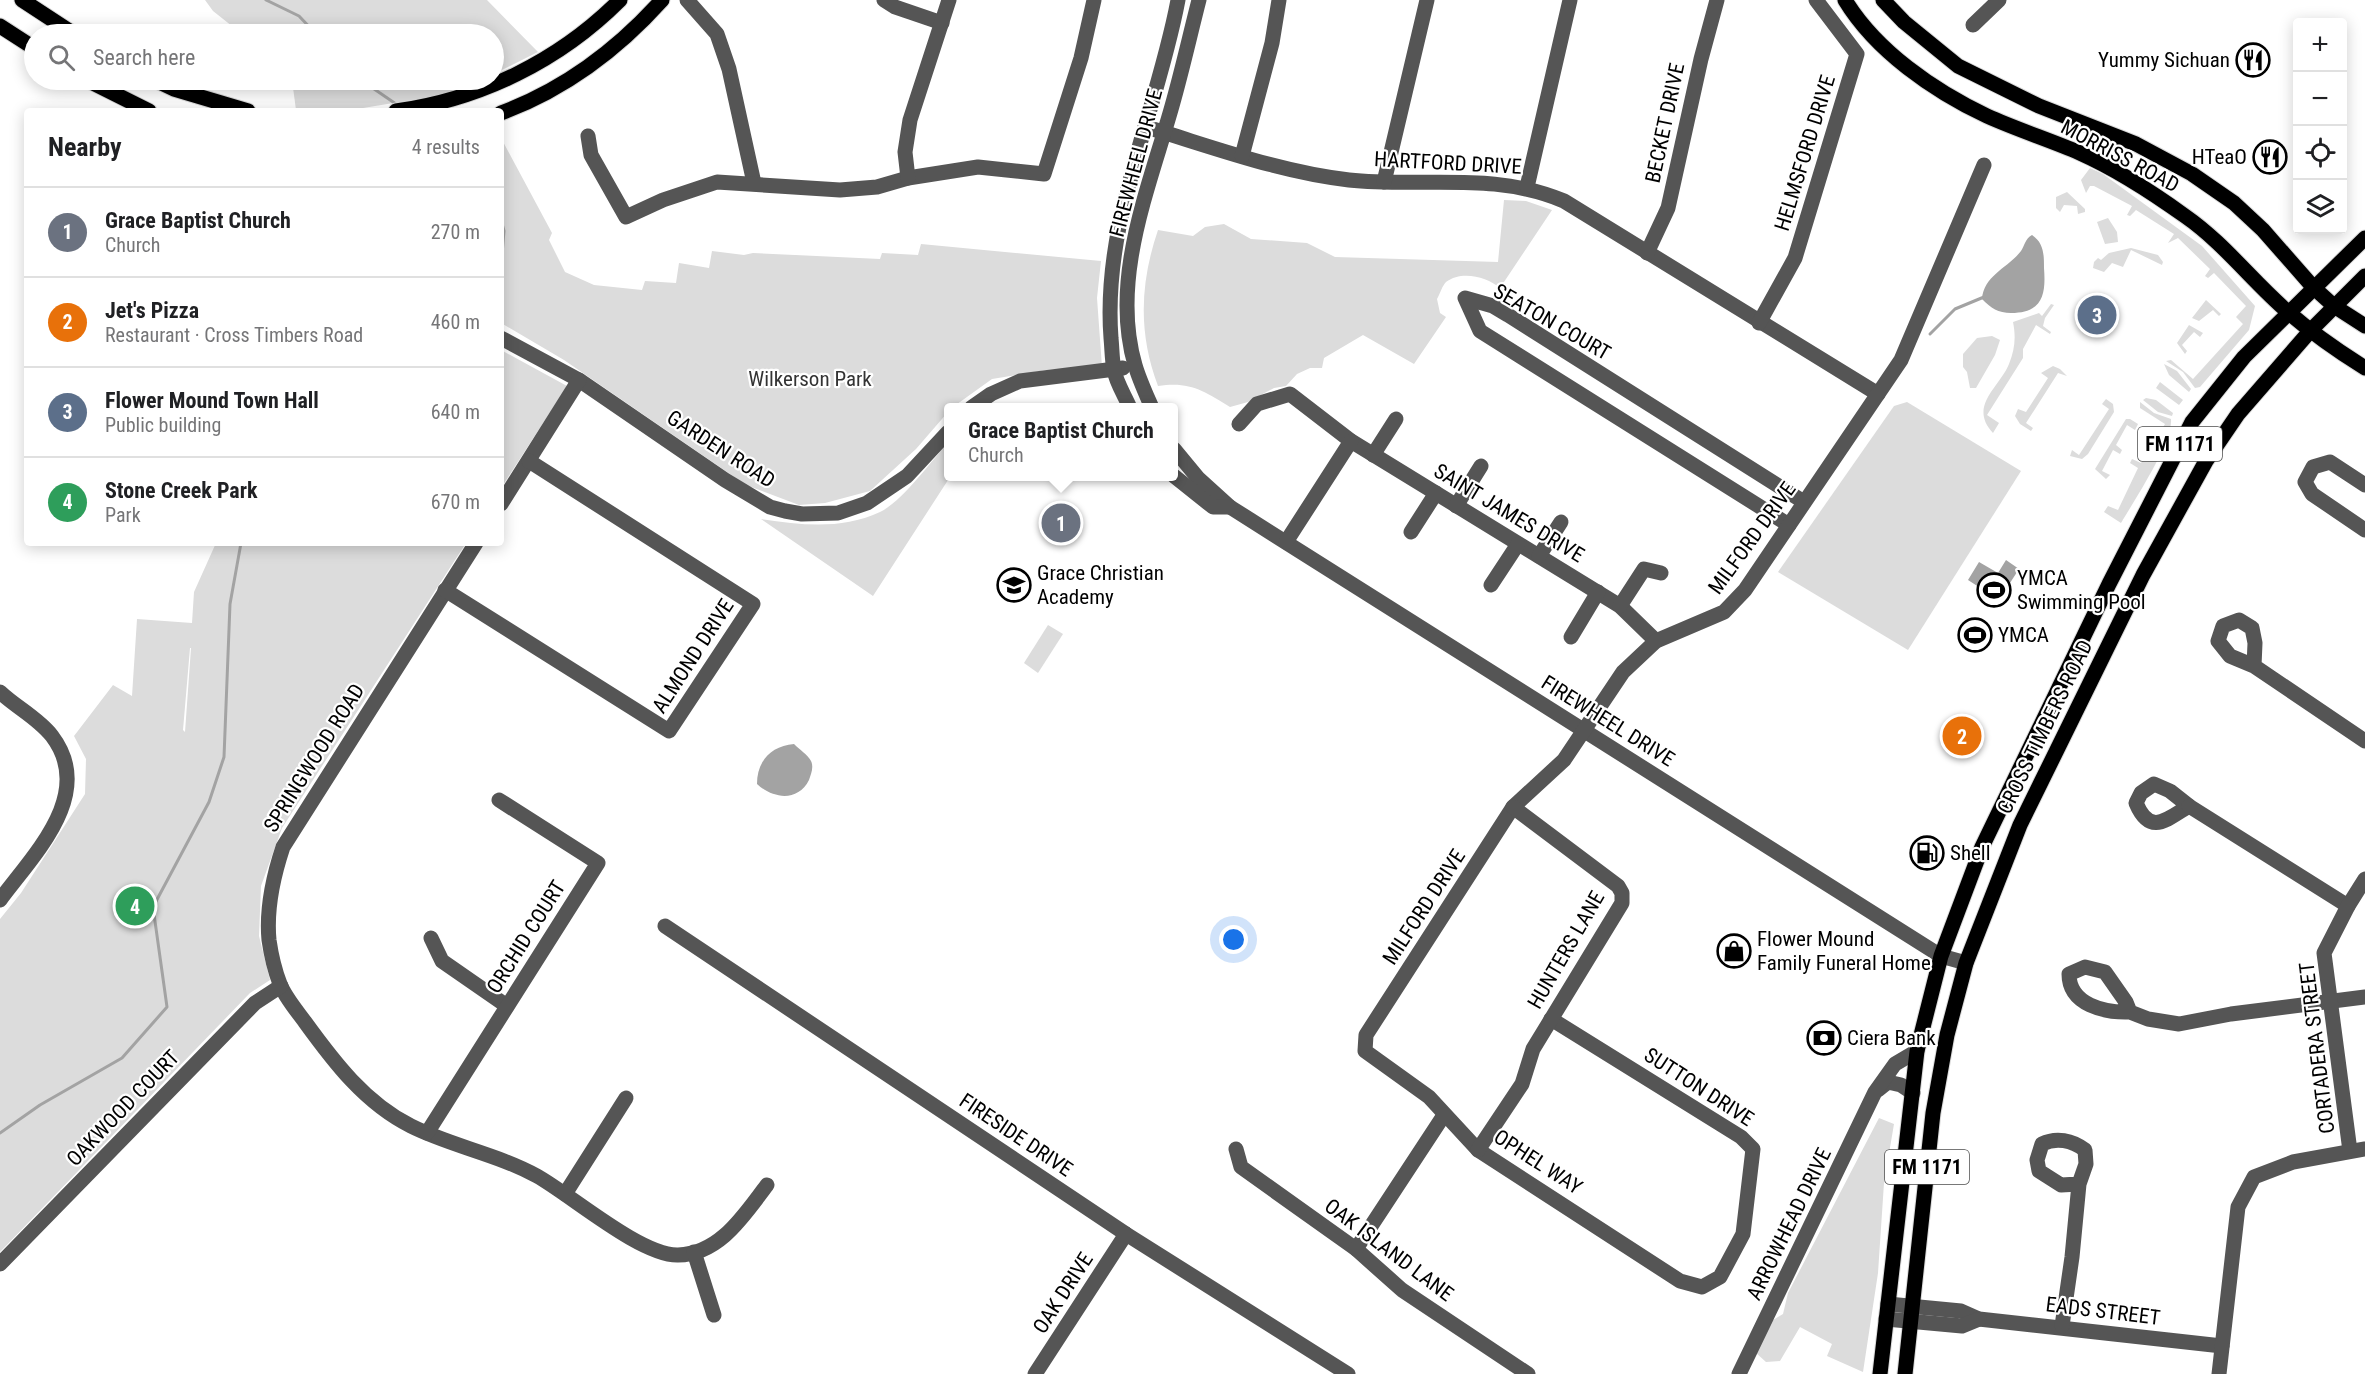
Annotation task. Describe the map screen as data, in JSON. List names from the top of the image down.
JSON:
{
  "streets": {
    "main road": ["MORRISS ROAD", "FM 1171", "CROSS TIMBERS ROAD"],
    "street": [
      "BECKET DRIVE",
      "HELMSFORD DRIVE",
      "FIREWHEEL DRIVE",
      "HARTFORD DRIVE",
      "SEATON COURT",
      "GARDEN ROAD",
      "SAINT JAMES DRIVE",
      "MILFORD DRIVE",
      "ALMOND DRIVE",
      "SPRINGWOOD ROAD",
      "ORCHID COURT",
      "HUNTERS LANE",
      "CORTADERA STREET",
      "SUTTON DRIVE",
      "OAKWOOD COURT",
      "FIRESIDE DRIVE",
      "OPHEL WAY",
      "ARROWHEAD DRIVE",
      "OAK ISLAND LANE",
      "OAK DRIVE",
      "EADS STREET"
    ]
  },
  "crossings": [
    ["BECKET DRIVE", "HARTFORD DRIVE"],
    ["HELMSFORD DRIVE", "HARTFORD DRIVE"],
    ["MORRISS ROAD", "CROSS TIMBERS ROAD"],
    ["FIREWHEEL DRIVE", "HARTFORD DRIVE"],
    ["FIREWHEEL DRIVE", "MILFORD DRIVE"],
    ["FIREWHEEL DRIVE", "CROSS TIMBERS ROAD"],
    ["HARTFORD DRIVE", "MILFORD DRIVE"],
    ["SEATON COURT", "MILFORD DRIVE"],
    ["SAINT JAMES DRIVE", "MILFORD DRIVE"],
    ["MILFORD DRIVE", "HUNTERS LANE"],
    ["MILFORD DRIVE", "OPHEL WAY"],
    ["ALMOND DRIVE", "SPRINGWOOD ROAD"],
    ["CROSS TIMBERS ROAD", "ARROWHEAD DRIVE"],
    ["CROSS TIMBERS ROAD", "EADS STREET"],
    ["SPRINGWOOD ROAD", "ORCHID COURT"],
    ["SPRINGWOOD ROAD", "OAKWOOD COURT"],
    ["HUNTERS LANE", "SUTTON DRIVE"],
    ["HUNTERS LANE", "OPHEL WAY"],
    ["SUTTON DRIVE", "OPHEL WAY"],
    ["FIRESIDE DRIVE", "OAK DRIVE"]
  ],
  "parks": ["Wilkerson Park"],
  "places": {
    "restaurant": ["Yummy Sichuan", "HTeaO"],
    "school or university": ["Grace Christian Academy"],
    "sports": ["YMCA Swimming Pool", "YMCA"],
    "fuel station": ["Shell"],
    "shop": ["Flower Mound Family Funeral Home"],
    "bank": ["Ciera Bank"]
  },
  "page": {
    "map_buttons": ["+", "−"],
    "search": "Search here",
    "heading": ["Nearby", "4 results"],
    "list": [
      {
        "mark": "1",
        "name": "Grace Baptist Church",
        "note": "Church",
        "value": "270 m"
      },
      {
        "mark": "2",
        "name": "Jet's Pizza",
        "note": "Restaurant · Cross Timbers Road",
        "value": "460 m"
      },
      {
        "mark": "3",
        "name": "Flower Mound Town Hall",
        "note": "Public building",
        "value": "640 m"
      },
      {
        "mark": "4",
        "name": "Stone Creek Park",
        "note": "Park",
        "value": "670 m"
      }
    ],
    "pins": [
      "3",
      "1",
      "2",
      "4"
    ],
    "popup": ["Grace Baptist Church", "Church"]
  }
}
